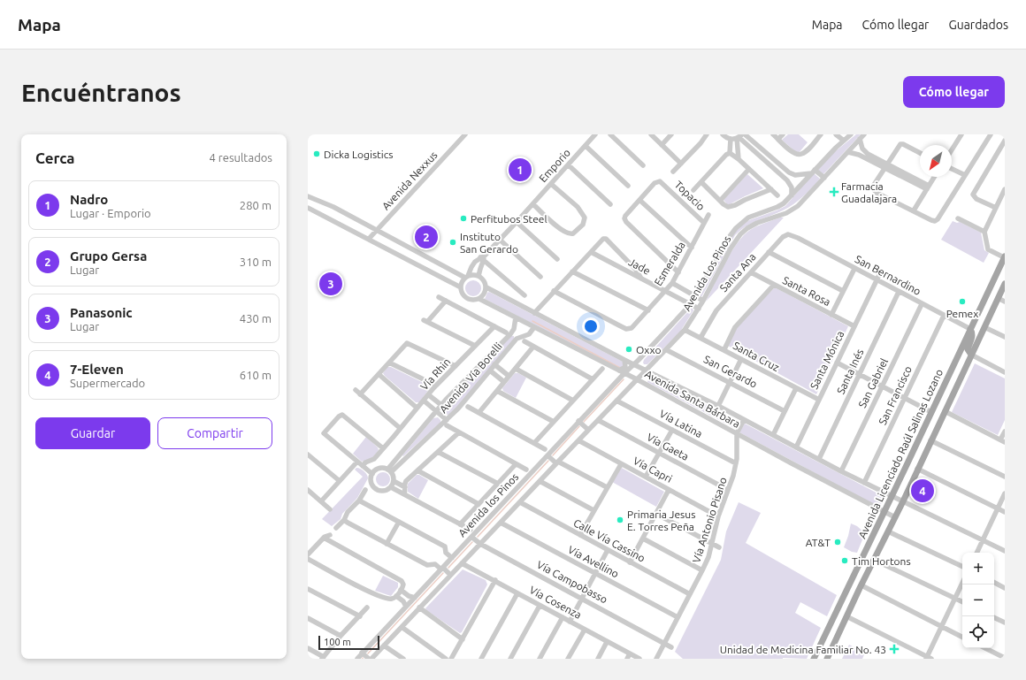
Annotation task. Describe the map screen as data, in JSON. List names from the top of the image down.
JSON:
{
  "streets": {
    "main road": ["Avenida Licenciado Raúl Salinas Lozano"],
    "street": [
      "Emporio",
      "Avenida Nexxus",
      "Topacio",
      "Esmeralda",
      "Jade",
      "Santa Ana",
      "Avenida Los Pinos",
      "San Bernardino",
      "Santa Rosa",
      "Santa Cruz",
      "Santa Mónica",
      "San Gerardo",
      "Santa Inés",
      "Vía Rhin",
      "Avenida Vía Borelli",
      "San Gabriel",
      "San Francisco",
      "Avenida Santa Bárbara",
      "Vía Latina",
      "Vía Gaeta",
      "Vía Capri",
      "Avenida los Pinos",
      "Vía Antonio Pisano",
      "Calle Vía Cassino",
      "Vía Avellino",
      "Vía Campobasso",
      "Vía Cosenza"
    ]
  },
  "crossings": [
    ["Emporio", "Avenida Santa Bárbara"],
    ["Topacio", "Esmeralda"],
    ["Esmeralda", "Jade"],
    ["Jade", "Avenida Los Pinos"],
    ["Santa Ana", "San Bernardino"],
    ["Santa Ana", "Santa Rosa"],
    ["Santa Ana", "Santa Cruz"],
    ["Avenida Los Pinos", "Santa Cruz"],
    ["Avenida Los Pinos", "San Gerardo"],
    ["Avenida Los Pinos", "Avenida Santa Bárbara"],
    ["Avenida Los Pinos", "Avenida los Pinos"],
    ["San Bernardino", "Santa Mónica"],
    ["San Bernardino", "Santa Inés"],
    ["San Bernardino", "San Gabriel"],
    ["San Bernardino", "San Francisco"],
    ["San Bernardino", "Avenida Licenciado Raúl Salinas Lozano"],
    ["Santa Rosa", "Santa Mónica"],
    ["Santa Cruz", "Santa Mónica"],
    ["Santa Mónica", "Avenida Santa Bárbara"],
    ["Santa Inés", "Avenida Santa Bárbara"],
    ["Avenida Vía Borelli", "Avenida Santa Bárbara"],
    ["San Gabriel", "Avenida Santa Bárbara"],
    ["San Francisco", "Avenida Santa Bárbara"],
    ["Avenida Santa Bárbara", "Avenida Licenciado Raúl Salinas Lozano"],
    ["Avenida Santa Bárbara", "Avenida los Pinos"],
    ["Avenida Santa Bárbara", "Vía Antonio Pisano"],
    ["Vía Latina", "Avenida los Pinos"],
    ["Vía Latina", "Vía Antonio Pisano"],
    ["Vía Gaeta", "Avenida los Pinos"],
    ["Vía Gaeta", "Vía Antonio Pisano"],
    ["Vía Capri", "Avenida los Pinos"],
    ["Vía Capri", "Vía Antonio Pisano"],
    ["Avenida los Pinos", "Calle Vía Cassino"],
    ["Avenida los Pinos", "Vía Avellino"],
    ["Avenida los Pinos", "Vía Campobasso"],
    ["Avenida los Pinos", "Vía Cosenza"],
    ["Vía Antonio Pisano", "Calle Vía Cassino"],
    ["Vía Antonio Pisano", "Vía Avellino"],
    ["Vía Antonio Pisano", "Vía Campobasso"]
  ],
  "places": {
    "other": [
      "Dicka Logistics",
      "Perfitubos Steel",
      "Instituto San Gerardo",
      "Pemex",
      "Oxxo",
      "Primaria Jesus E. Torres Peña",
      "AT&T",
      "Tim Hortons"
    ],
    "health": ["Farmacia Guadalajara", "Unidad de Medicina Familiar No. 43"]
  },
  "scale_bar": "100 m",
  "north": "bottom left",
  "page": {
    "header": "Mapa",
    "nav": ["Mapa", "Cómo llegar", "Guardados"],
    "buttons": [
      "Cómo llegar",
      ["Guardar", "Compartir"]
    ],
    "title": "Encuéntranos",
    "heading": ["Cerca", "4 resultados"],
    "pins": [
      "1",
      "2",
      "3",
      "4"
    ],
    "list": [
      {
        "mark": "1",
        "name": "Nadro",
        "note": "Lugar · Emporio",
        "value": "280 m"
      },
      {
        "mark": "2",
        "name": "Grupo Gersa",
        "note": "Lugar",
        "value": "310 m"
      },
      {
        "mark": "3",
        "name": "Panasonic",
        "note": "Lugar",
        "value": "430 m"
      },
      {
        "mark": "4",
        "name": "7-Eleven",
        "note": "Supermercado",
        "value": "610 m"
      }
    ],
    "map_buttons": ["+", "−"],
    "scale": "100 m"
  }
}
